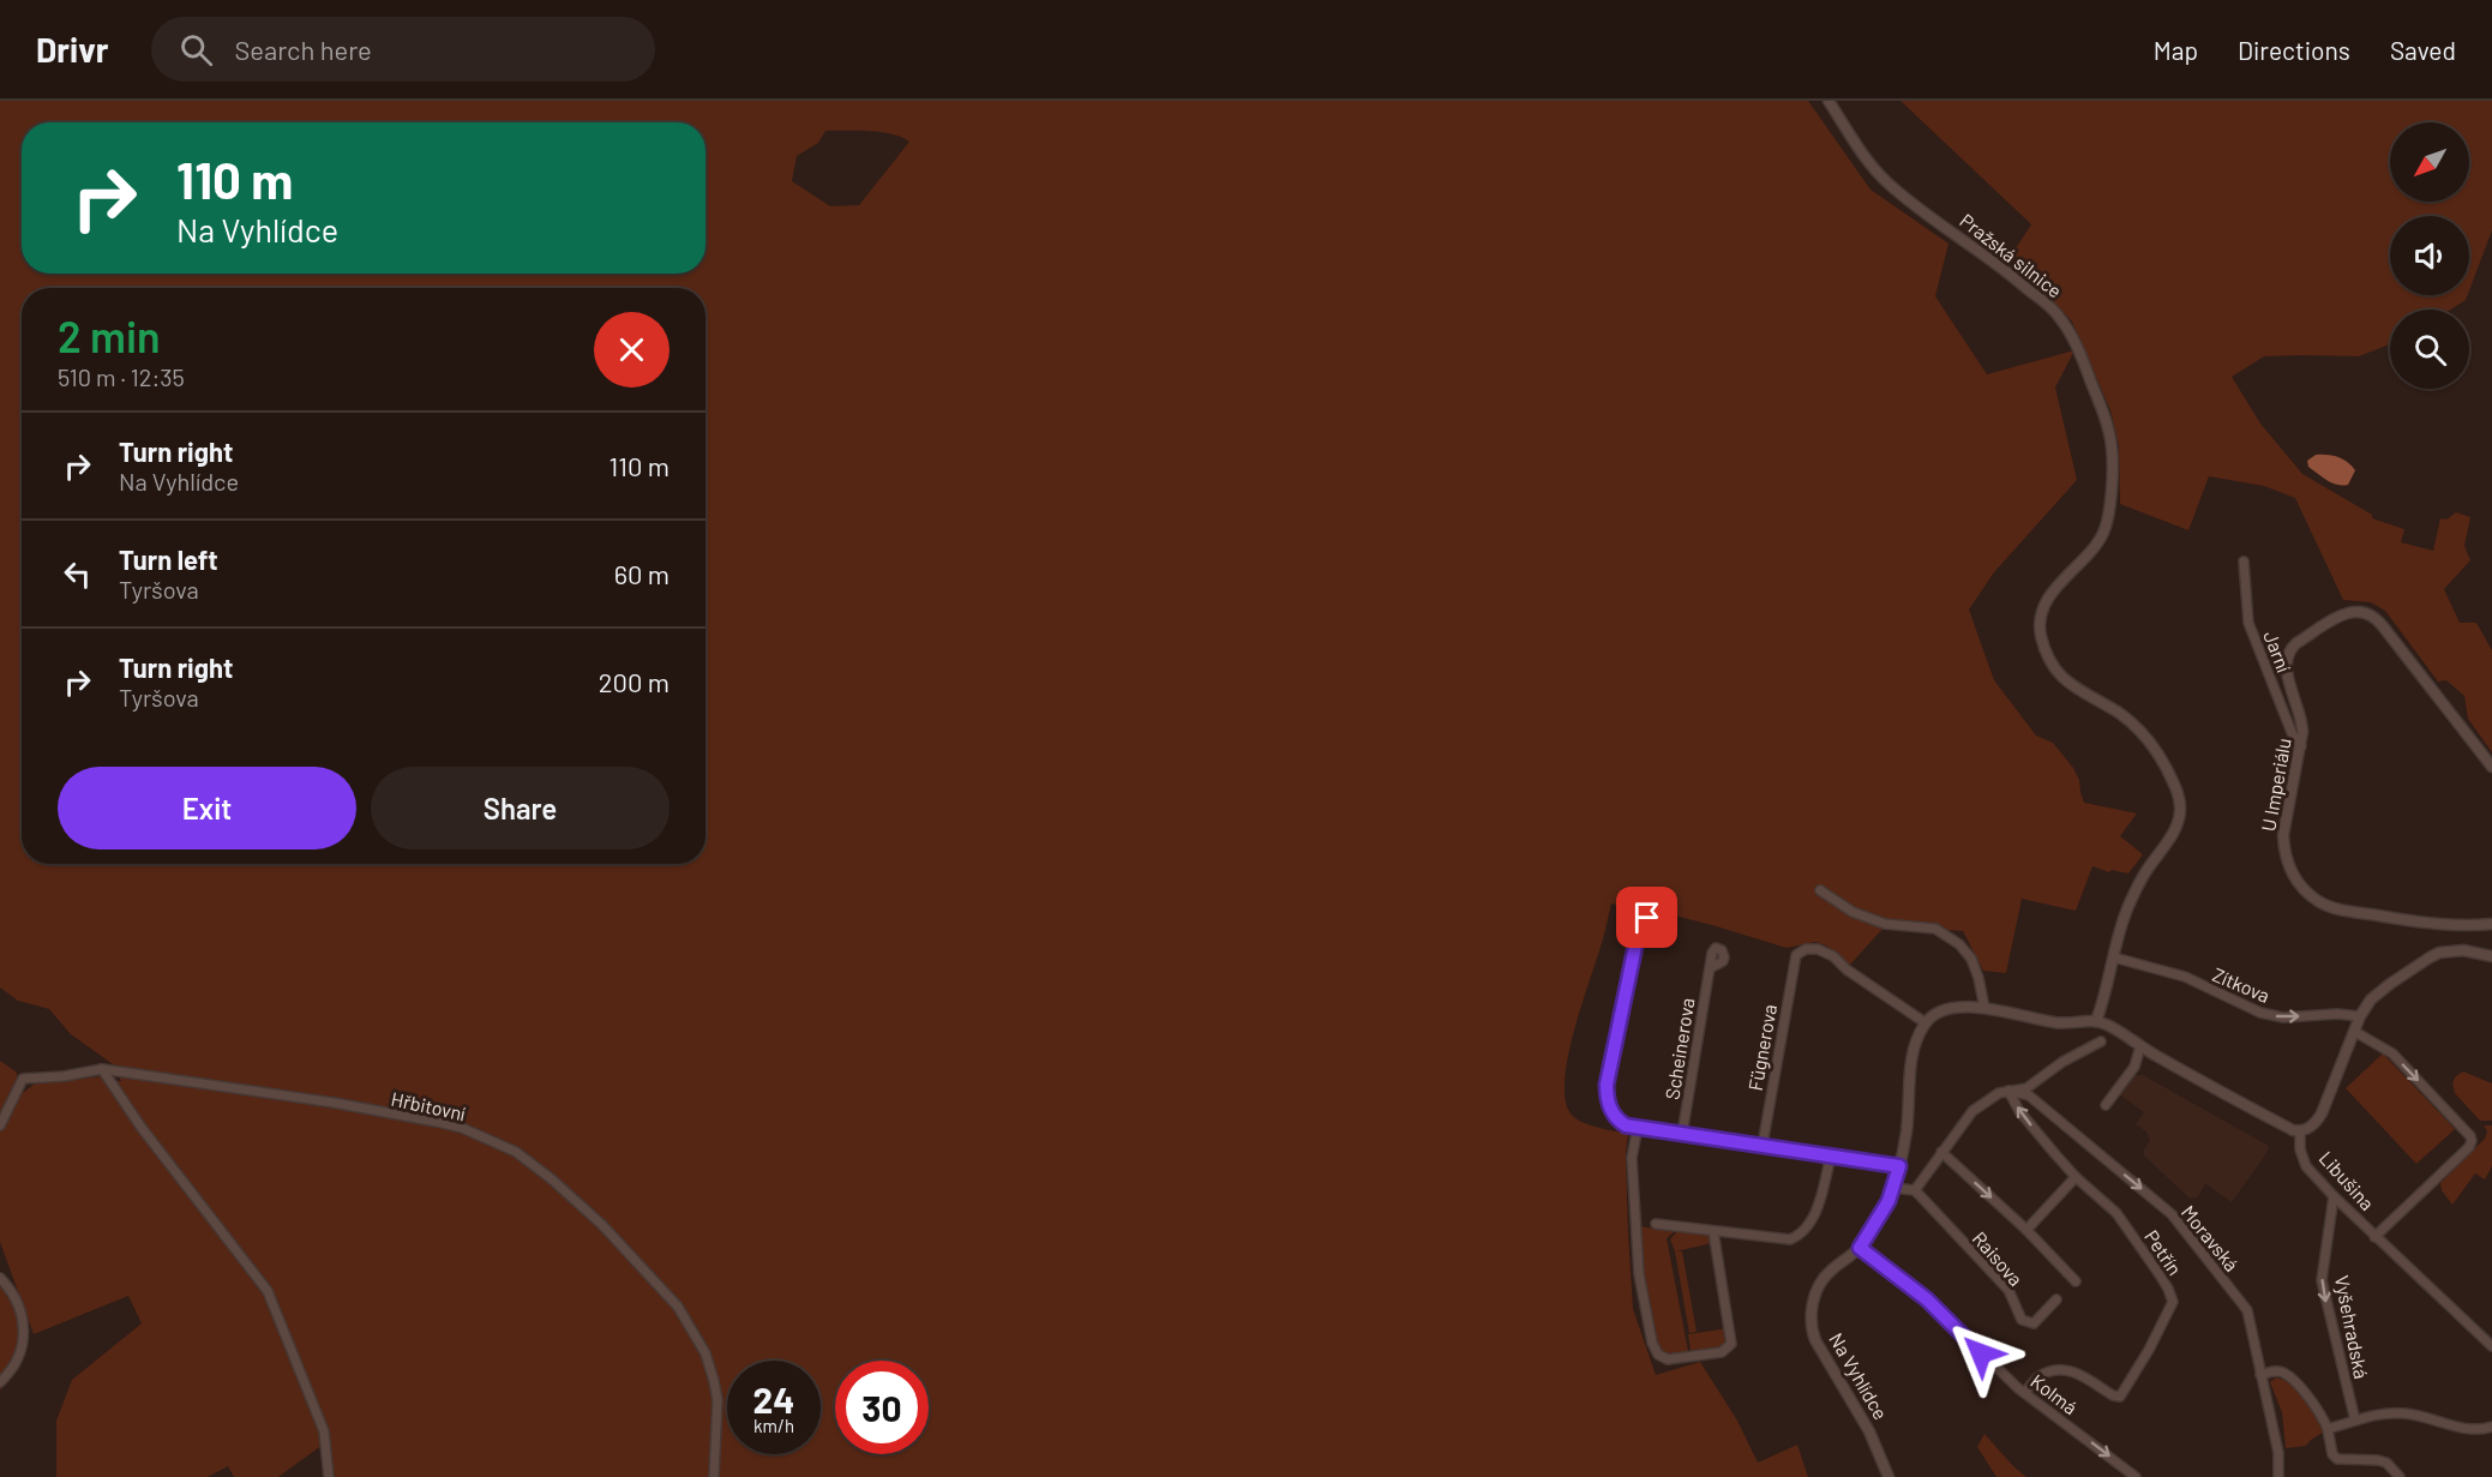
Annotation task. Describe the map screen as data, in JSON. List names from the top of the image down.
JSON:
{
  "streets": {
    "street": [
      "Pražská silnice",
      "Jarní",
      "U Imperiálu",
      "Zítkova",
      "Fügnerova",
      "Scheinerova",
      "Hřbitovní",
      "Libušina",
      "Moravská",
      "Petřín",
      "Raisova",
      "Vyšehradská",
      "Na Vyhlídce",
      "Kolmá"
    ]
  },
  "crossings": [
    ["Pražská silnice", "Zítkova"],
    ["Jarní", "U Imperiálu"],
    ["Fügnerova", "Na Vyhlídce"],
    ["Libušina", "Vyšehradská"],
    ["Moravská", "Petřín"],
    ["Petřín", "Raisova"],
    ["Petřín", "Kolmá"],
    ["Na Vyhlídce", "Kolmá"]
  ],
  "one_way": [
    "Zítkova",
    "Moravská",
    "Vyšehradská",
    "Kolmá"
  ],
  "north": "bottom left",
  "page": {
    "header": "Drivr",
    "search": "Search here",
    "nav": ["Map", "Directions", "Saved"],
    "turn": ["110 m", "Na Vyhlídce"],
    "heading": ["2 min", "510 m · 12:35"],
    "list": [
      {
        "name": "Turn right",
        "note": "Na Vyhlídce",
        "value": "110 m"
      },
      {
        "name": "Turn left",
        "note": "Tyršova",
        "value": "60 m"
      },
      {
        "name": "Turn right",
        "note": "Tyršova",
        "value": "200 m"
      }
    ],
    "buttons": ["Exit", "Share"],
    "speed": "24 km/h",
    "limit": "30"
  }
}
